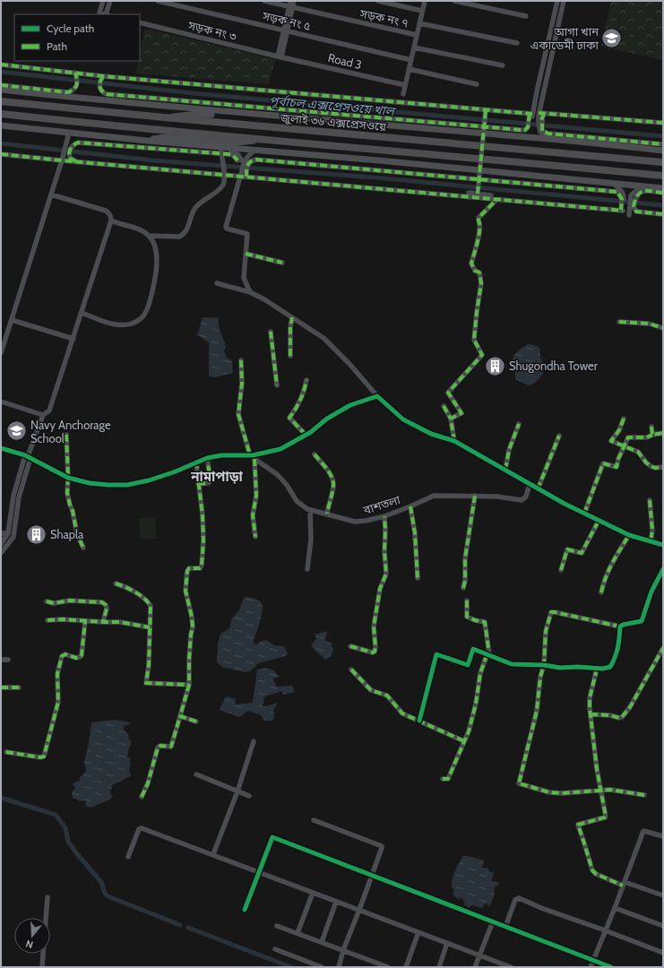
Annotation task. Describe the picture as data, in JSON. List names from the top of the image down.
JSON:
{
  "streets": {
    "highway": ["জুলাই ৩৬ এক্সপ্রেসওয়ে"],
    "street": [
      "সড়ক নং ৭",
      "সড়ক নং ৫",
      "সড়ক নং ৩",
      "Road 3",
      "বাশতলা"
    ]
  },
  "crossings": [
    ["সড়ক নং ৩", "Road 3"]
  ],
  "districts": ["নামাপাড়া"],
  "water": ["পূর্বাচল এক্সপ্রেসওয়ে খাল"],
  "places": {
    "school or university": ["আগা খান একাডেমী ঢাকা", "Navy Anchorage School"],
    "building": ["Shugondha Tower", "Shapla"]
  },
  "legend": ["Cycle path", "Path"],
  "north": "bottom"
}
